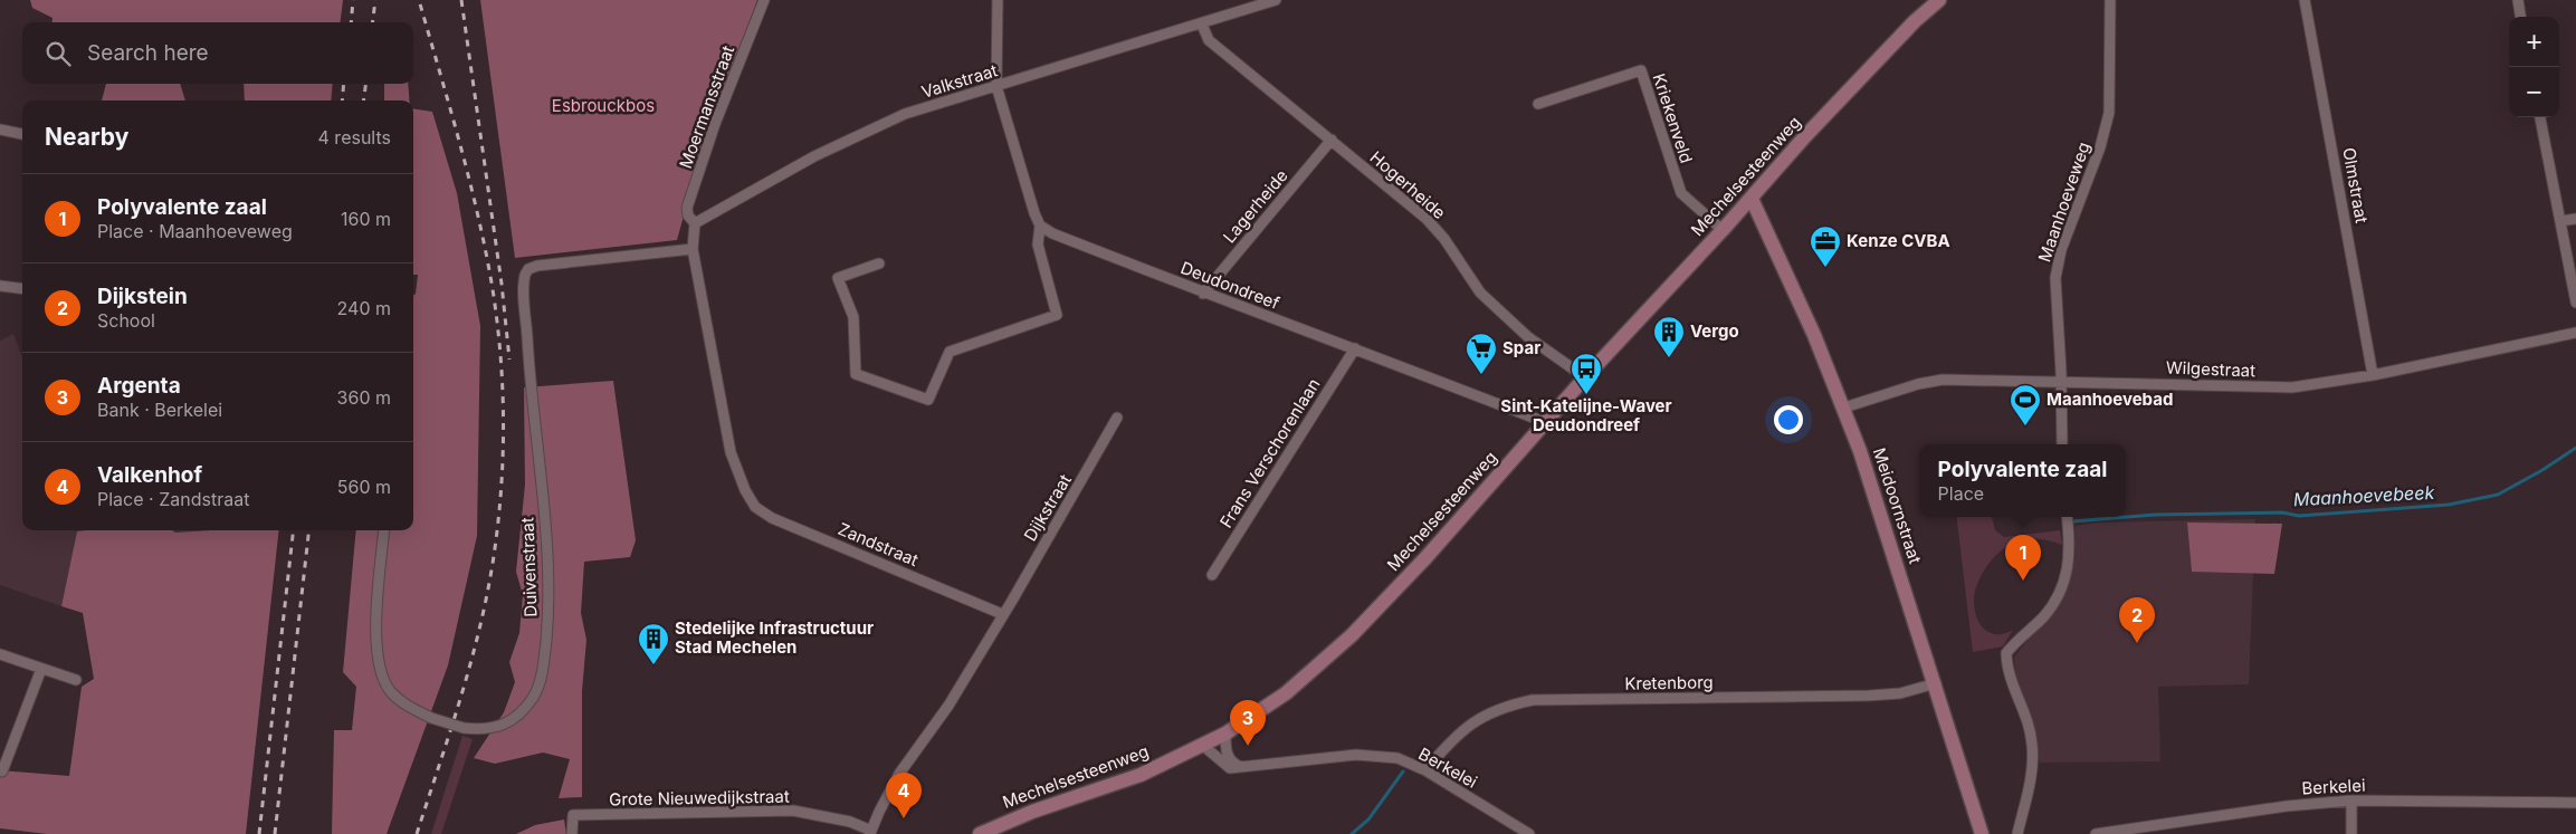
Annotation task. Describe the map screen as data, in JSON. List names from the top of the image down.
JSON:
{
  "streets": {
    "main road": ["Mechelsesteenweg", "Meidoornstraat"],
    "street": [
      "Valkstraat",
      "Moermansstraat",
      "Kriekenveld",
      "Hogerheide",
      "Olmstraat",
      "Maanhoeveweg",
      "Lagerheide",
      "Deudondreef",
      "Wilgestraat",
      "Frans Verschorenlaan",
      "Dijkstraat",
      "Zandstraat",
      "Duivenstraat",
      "Kretenborg",
      "Berkelei",
      "Grote Nieuwedijkstraat"
    ]
  },
  "crossings": [
    ["Valkstraat", "Moermansstraat"],
    ["Valkstraat", "Hogerheide"],
    ["Kriekenveld", "Mechelsesteenweg"],
    ["Mechelsesteenweg", "Hogerheide"],
    ["Mechelsesteenweg", "Deudondreef"],
    ["Mechelsesteenweg", "Meidoornstraat"],
    ["Mechelsesteenweg", "Berkelei"],
    ["Hogerheide", "Lagerheide"],
    ["Olmstraat", "Wilgestraat"],
    ["Maanhoeveweg", "Wilgestraat"],
    ["Lagerheide", "Deudondreef"],
    ["Deudondreef", "Frans Verschorenlaan"],
    ["Wilgestraat", "Meidoornstraat"],
    ["Meidoornstraat", "Kretenborg"],
    ["Dijkstraat", "Zandstraat"],
    ["Zandstraat", "Duivenstraat"],
    ["Kretenborg", "Berkelei"]
  ],
  "water": ["Maanhoevebeek"],
  "parks": ["Esbrouckbos"],
  "places": {
    "office": ["Kenze CVBA"],
    "building": ["Vergo", "Stedelijke Infrastructuur Stad Mechelen"],
    "supermarket": ["Spar"],
    "bus stop": ["Sint-Katelijne-Waver Deudondreef"],
    "sports": ["Maanhoevebad"]
  },
  "page": {
    "map_buttons": ["+", "−"],
    "search": "Search here",
    "heading": ["Nearby", "4 results"],
    "list": [
      {
        "mark": "1",
        "name": "Polyvalente zaal",
        "note": "Place · Maanhoeveweg",
        "value": "160 m"
      },
      {
        "mark": "2",
        "name": "Dijkstein",
        "note": "School",
        "value": "240 m"
      },
      {
        "mark": "3",
        "name": "Argenta",
        "note": "Bank · Berkelei",
        "value": "360 m"
      },
      {
        "mark": "4",
        "name": "Valkenhof",
        "note": "Place · Zandstraat",
        "value": "560 m"
      }
    ],
    "popup": ["Polyvalente zaal", "Place"],
    "pins": [
      "1",
      "2",
      "3",
      "4"
    ]
  }
}
